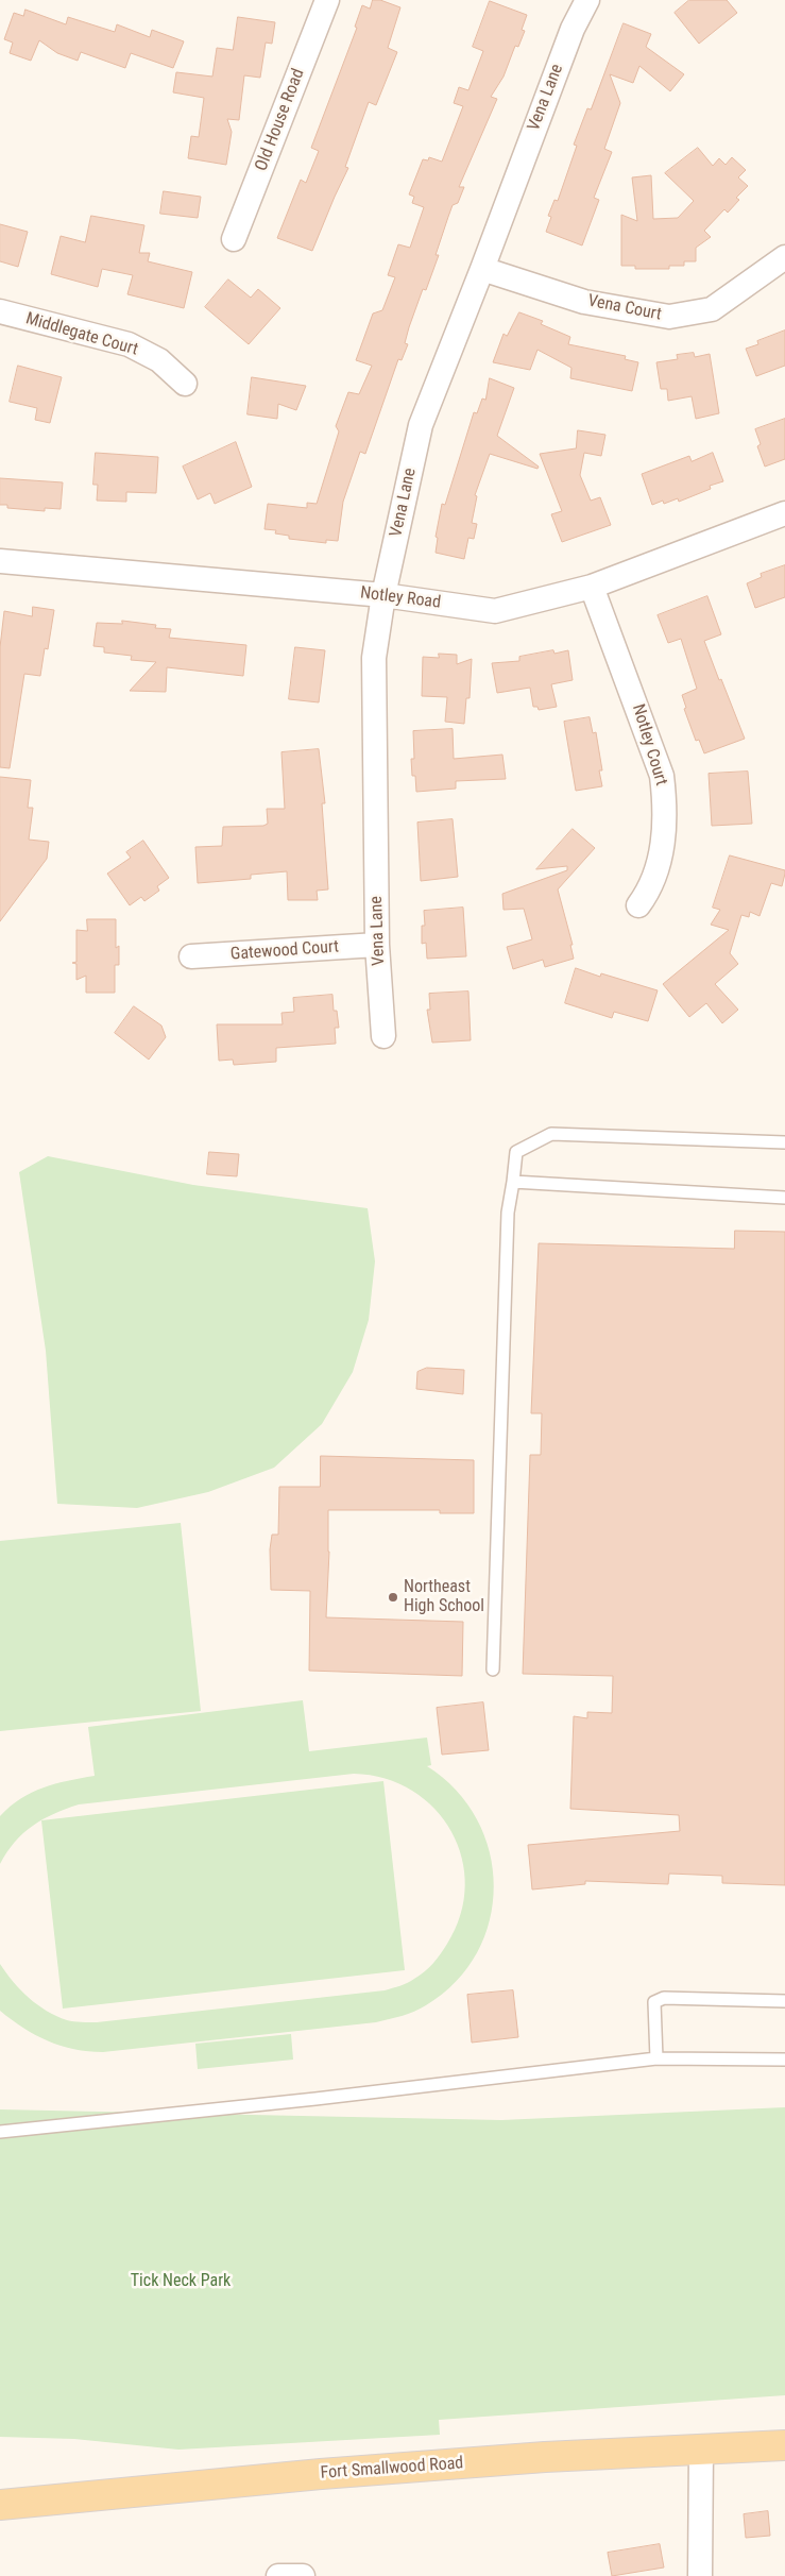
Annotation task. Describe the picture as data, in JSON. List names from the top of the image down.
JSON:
{
  "streets": {
    "main road": ["Fort Smallwood Road"],
    "street": [
      "Vena Lane",
      "Old House Road",
      "Vena Court",
      "Middlegate Court",
      "Notley Road",
      "Notley Court",
      "Gatewood Court"
    ]
  },
  "crossings": [
    ["Vena Lane", "Vena Court"],
    ["Vena Lane", "Notley Road"],
    ["Vena Lane", "Gatewood Court"],
    ["Notley Road", "Notley Court"]
  ],
  "parks": ["Tick Neck Park"],
  "places": ["Northeast High School"]
}
